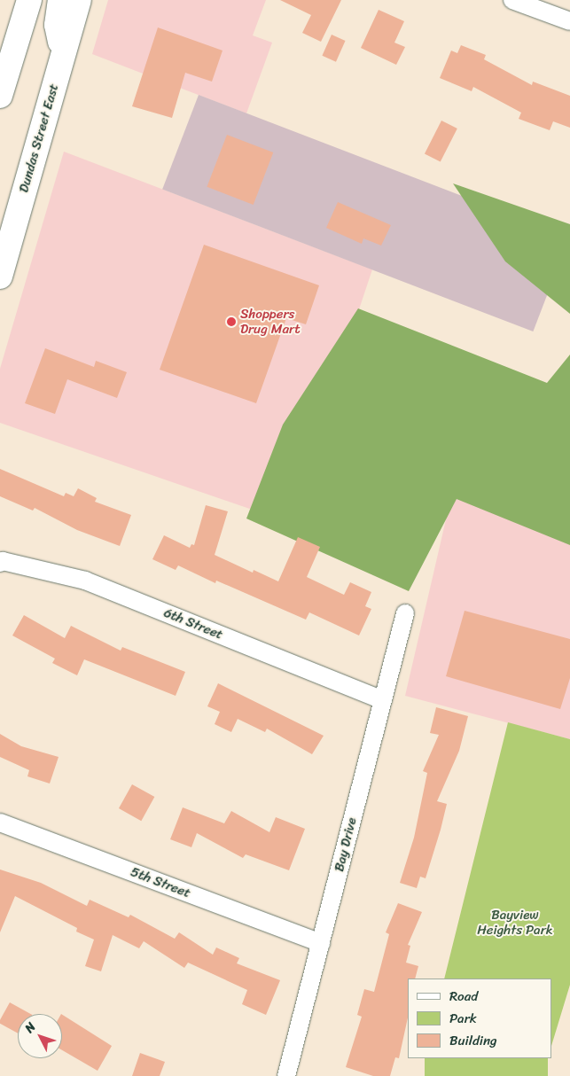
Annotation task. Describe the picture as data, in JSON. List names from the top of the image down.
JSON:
{
  "streets": {
    "main road": ["Dundas Street East"],
    "street": ["6th Street", "Bay Drive", "5th Street"]
  },
  "crossings": [
    ["6th Street", "Bay Drive"],
    ["Bay Drive", "5th Street"]
  ],
  "parks": ["Bayview Heights Park"],
  "places": ["Shoppers Drug Mart"],
  "legend": ["Road", "Park", "Building"],
  "north": "top left"
}
